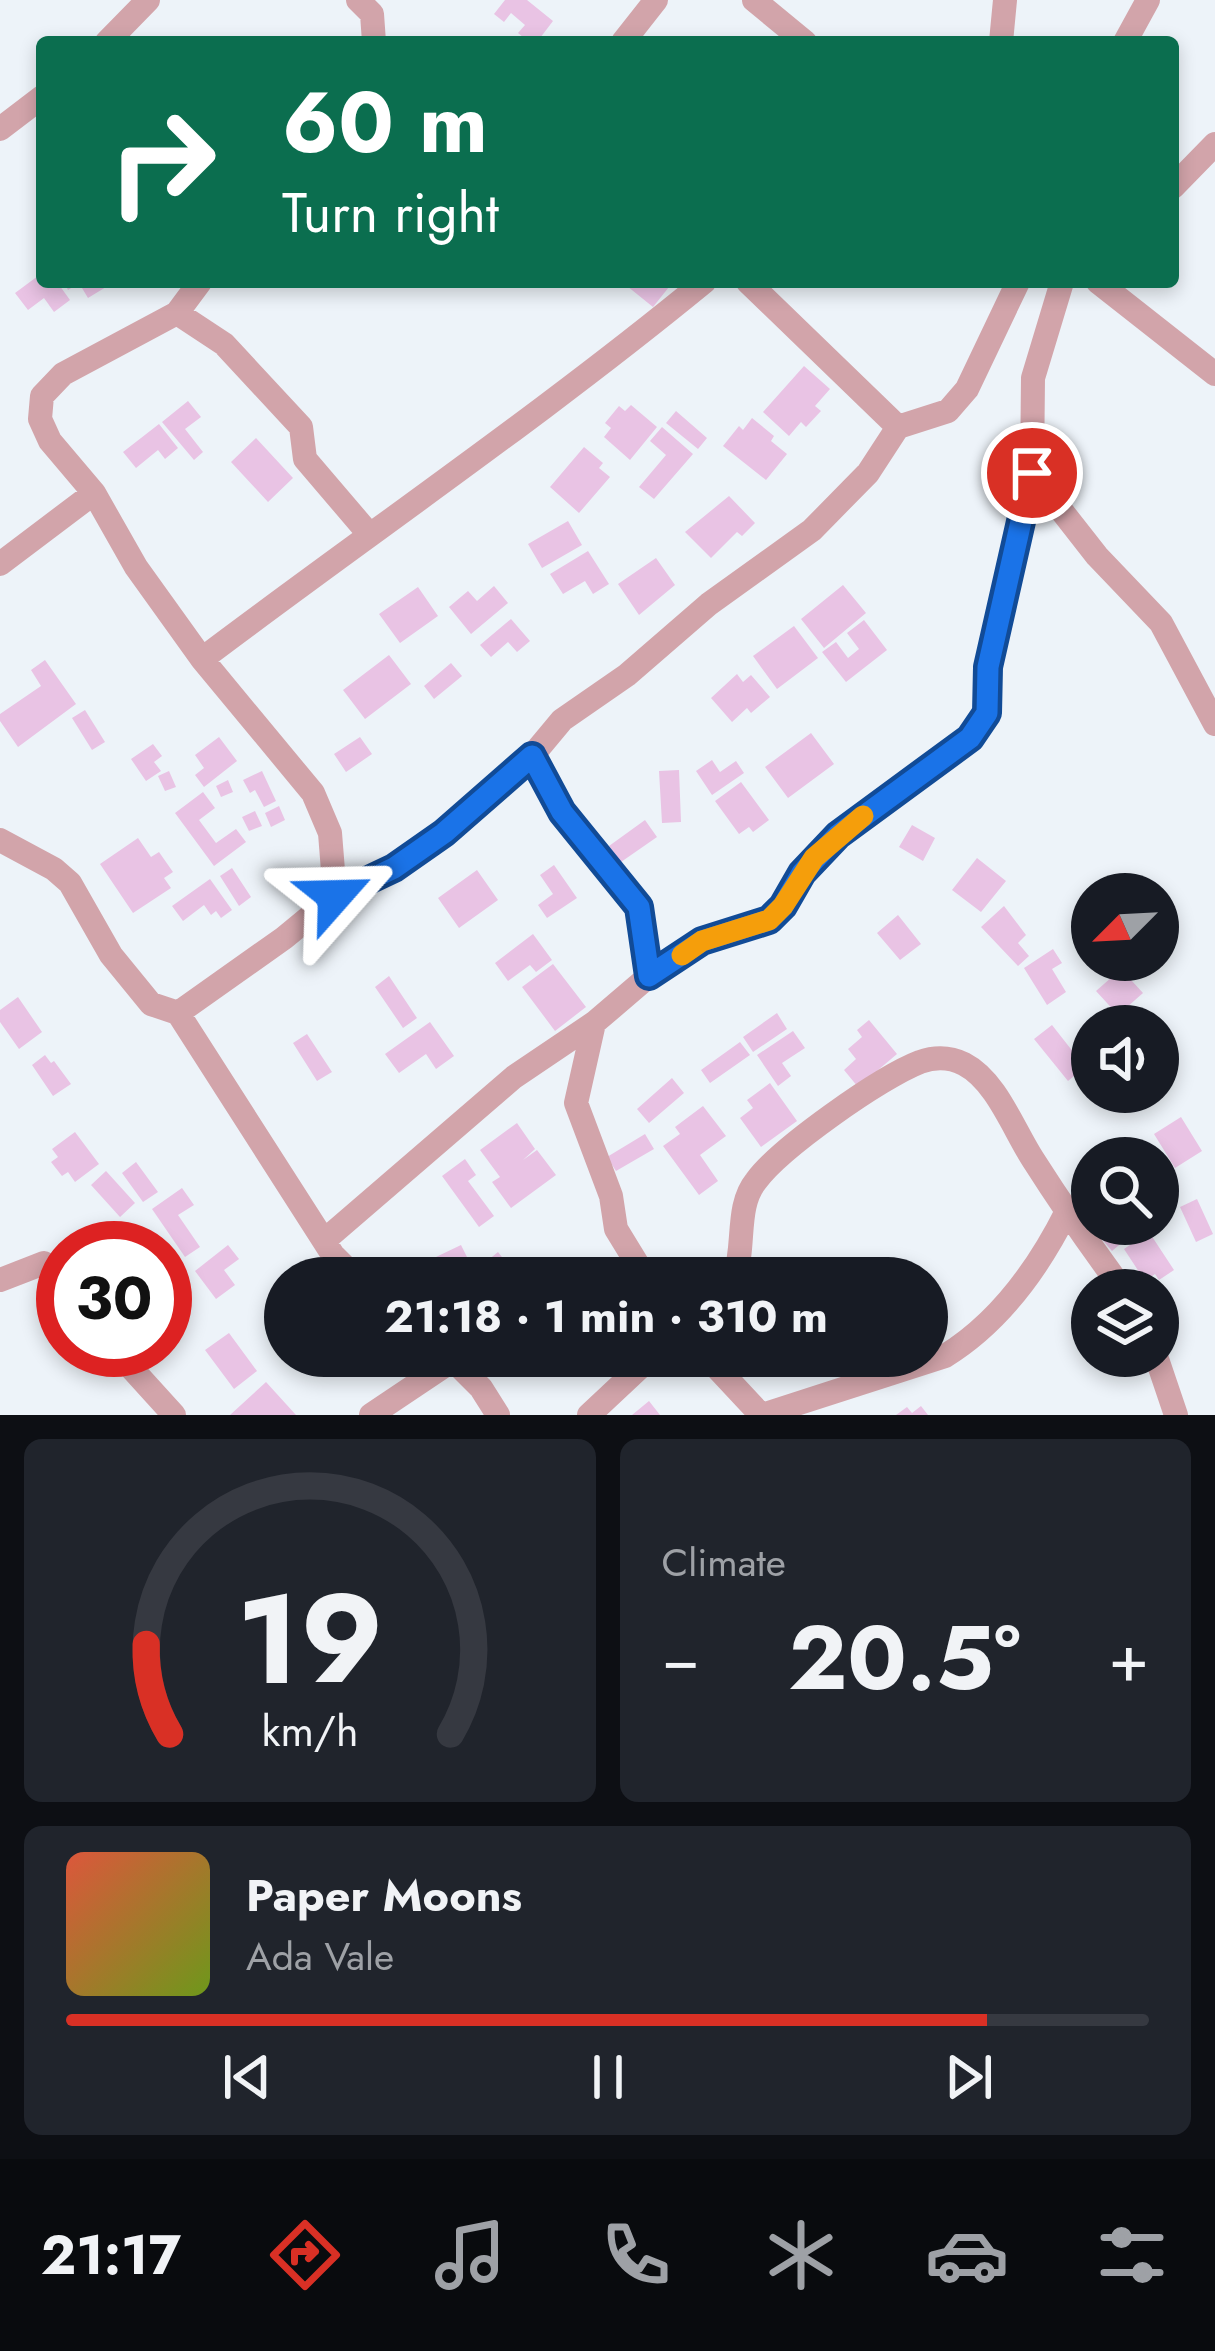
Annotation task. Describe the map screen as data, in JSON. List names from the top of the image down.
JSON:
{
  "north": "bottom left",
  "page": {
    "turn": ["60 m", "Turn right"],
    "limit": "30",
    "trip": "21:18 · 1 min · 310 m",
    "tile": "Climate",
    "heat": ["−", "20.5°", "+"],
    "song": ["Paper Moons", "Ada Vale"],
    "tabs": "21:17",
    "gauge": ["19", "km/h"]
  }
}
